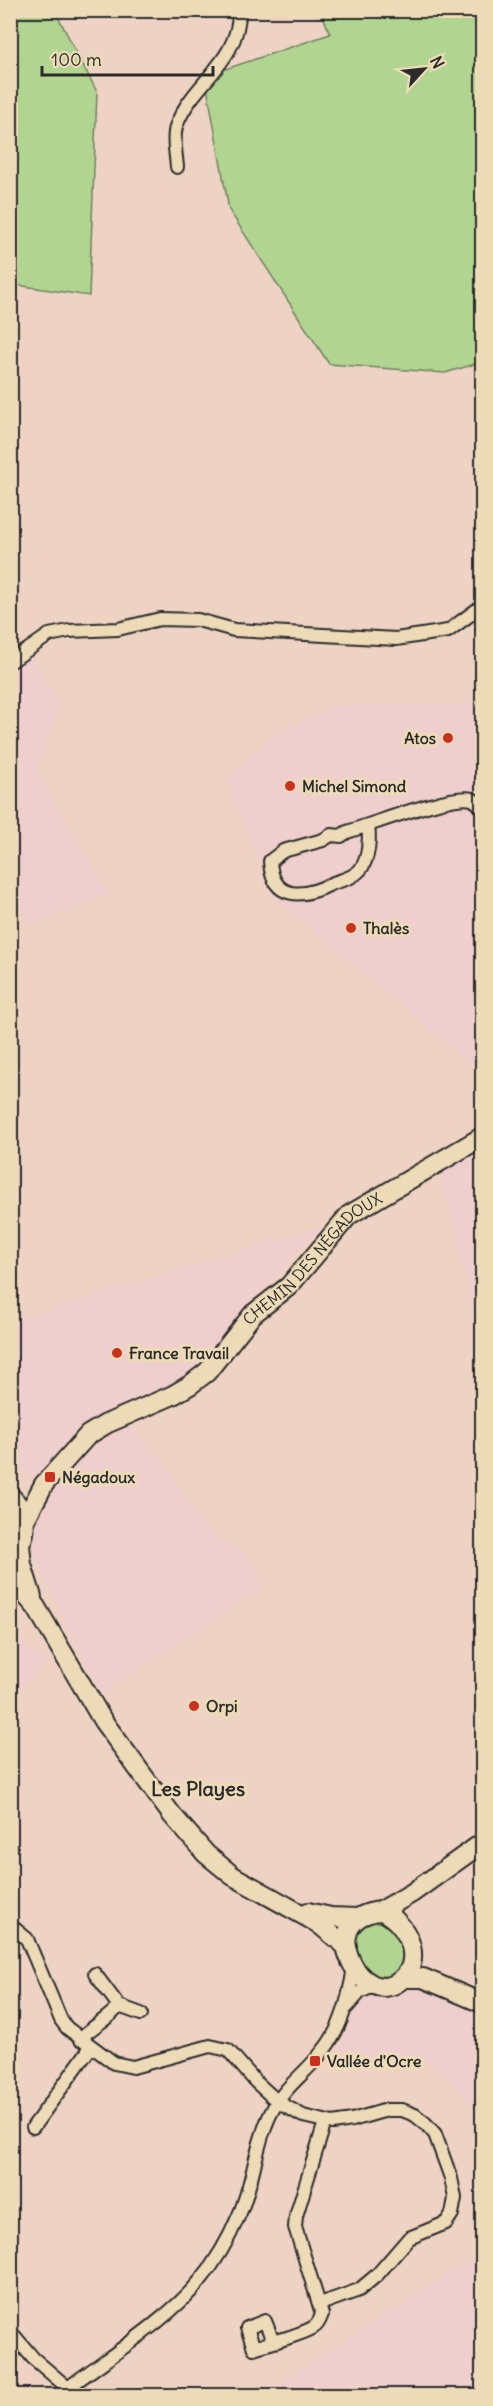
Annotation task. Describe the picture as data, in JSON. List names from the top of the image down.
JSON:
{
  "streets": {
    "main road": ["CHEMIN DES NÉGADOUX"]
  },
  "districts": ["Les Playes"],
  "places": {
    "other": [
      "Atos",
      "Michel Simond",
      "Thalès",
      "France Travail",
      "Orpi"
    ],
    "transit": ["Négadoux", "Vallée d'Ocre"]
  },
  "scale_bar": "100 m",
  "north": "top right"
}
